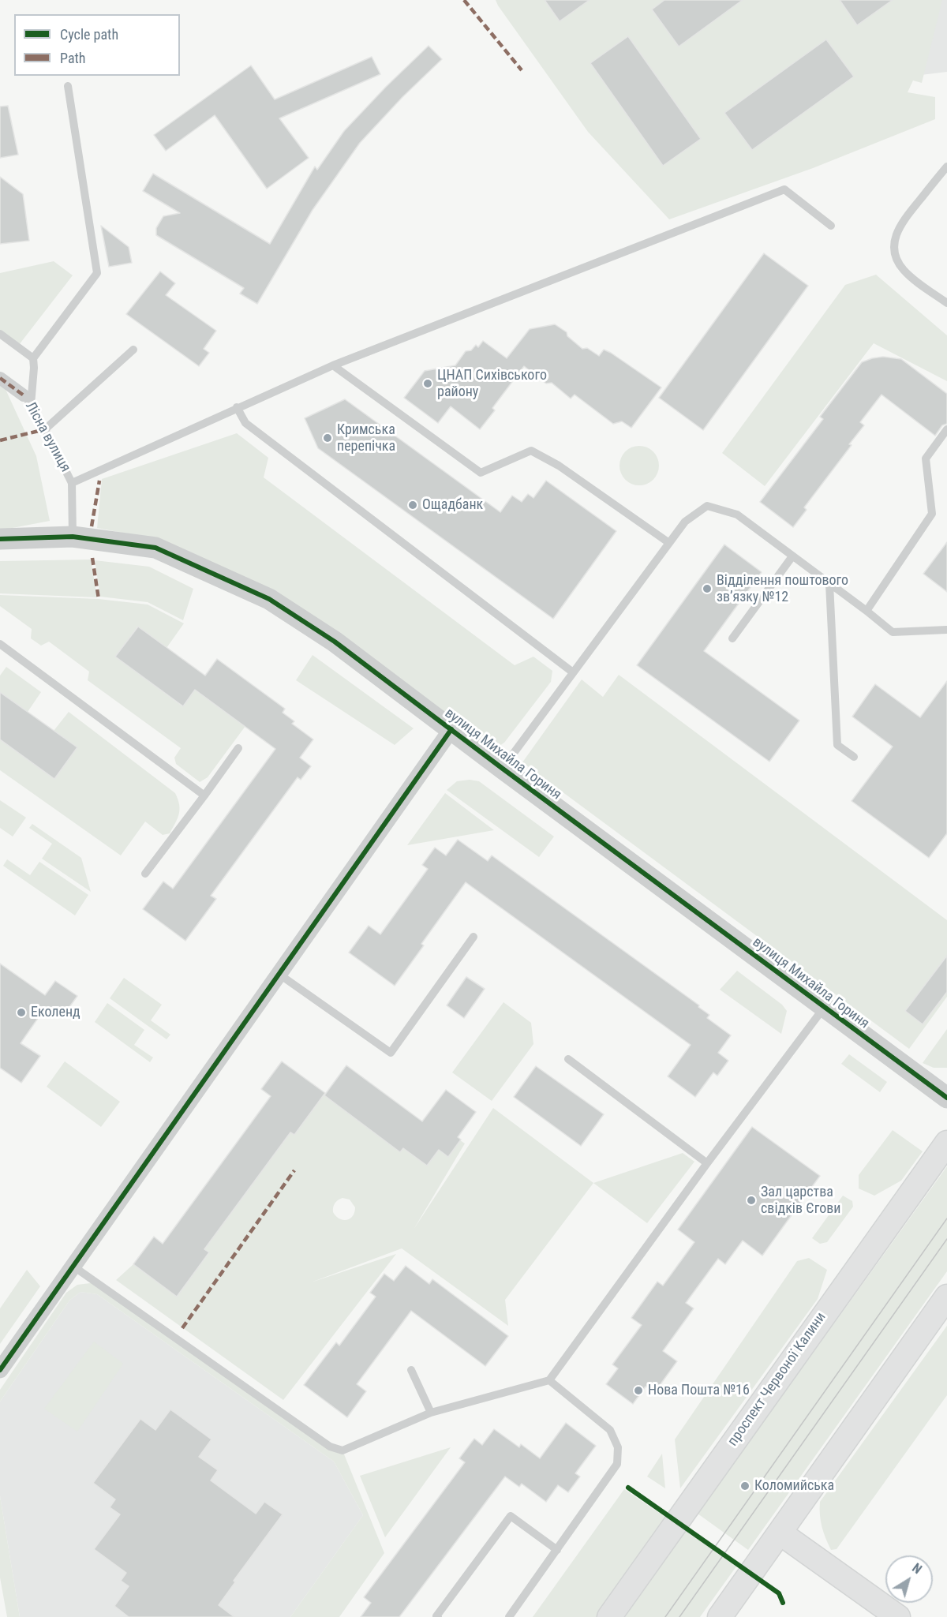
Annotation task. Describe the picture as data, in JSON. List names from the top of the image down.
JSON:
{
  "streets": {
    "main road": ["проспект Червоної Калини"],
    "street": ["Лісна вулиця", "вулиця Михайла Гориня"]
  },
  "crossings": [
    ["Лісна вулиця", "вулиця Михайла Гориня"]
  ],
  "places": [
    "ЦНАП Сихівського району",
    "Кримська перепічка",
    "Ощадбанк",
    "Відділення поштового зв’язку №12",
    "Еколенд",
    "Зал царства свідків Єгови",
    "Нова Пошта №16",
    "Коломийська"
  ],
  "legend": ["Cycle path", "Path"],
  "north": "top right"
}
